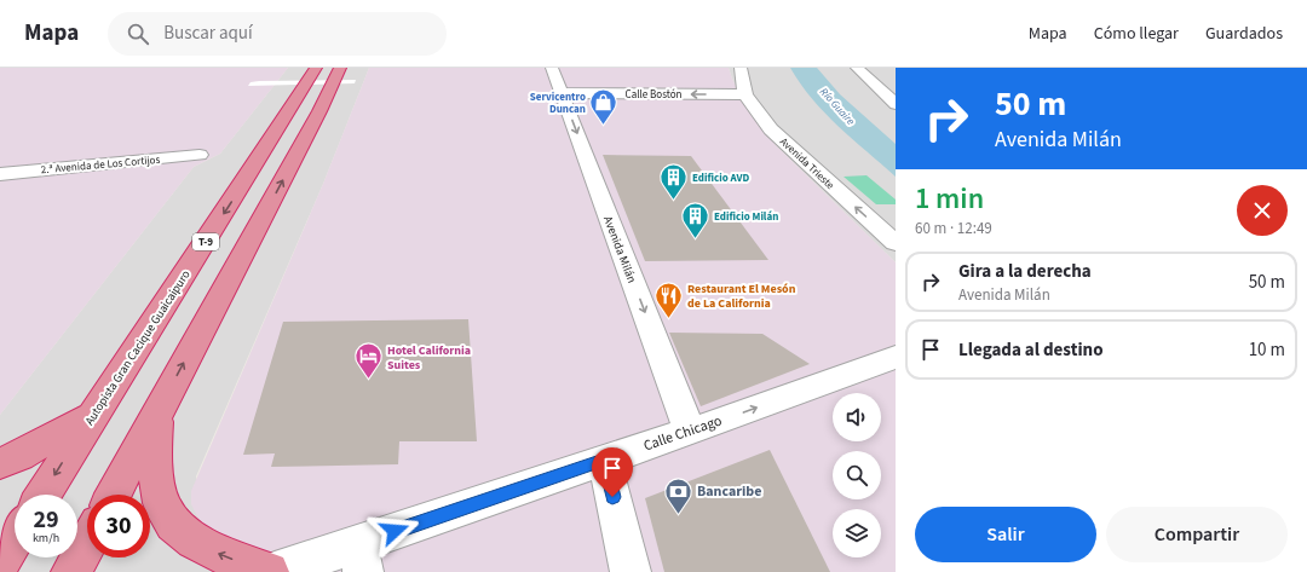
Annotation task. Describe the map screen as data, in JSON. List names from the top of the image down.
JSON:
{
  "streets": {
    "highway": ["T-9", "Autopista Gran Cacique Guaicaipuro"],
    "street": [
      "Calle Bostón",
      "Avenida Trieste",
      "2.ª Avenida de Los Cortijos",
      "Avenida Milán",
      "Calle Chicago"
    ]
  },
  "crossings": [
    ["Calle Bostón", "Avenida Trieste"],
    ["Calle Bostón", "Avenida Milán"],
    ["Avenida Milán", "Calle Chicago"]
  ],
  "one_way": ["Calle Bostón", "Avenida Milán"],
  "water": ["Río Guaire"],
  "places": {
    "shop": ["Servicentro Duncan"],
    "building": ["Edificio AVD", "Edificio Milán"],
    "restaurant": ["Restaurant El Mesón de La California"],
    "hotel": ["Hotel California Suites"],
    "bank": ["Bancaribe"]
  },
  "page": {
    "header": "Mapa",
    "search": "Buscar aquí",
    "nav": ["Mapa", "Cómo llegar", "Guardados"],
    "turn": ["50 m", "Avenida Milán"],
    "heading": ["1 min", "60 m · 12:49"],
    "list": [
      {
        "name": "Gira a la derecha",
        "note": "Avenida Milán",
        "value": "50 m"
      },
      {
        "name": "Llegada al destino",
        "value": "10 m"
      }
    ],
    "speed": "29 km/h",
    "limit": "30",
    "buttons": ["Salir", "Compartir"]
  }
}
